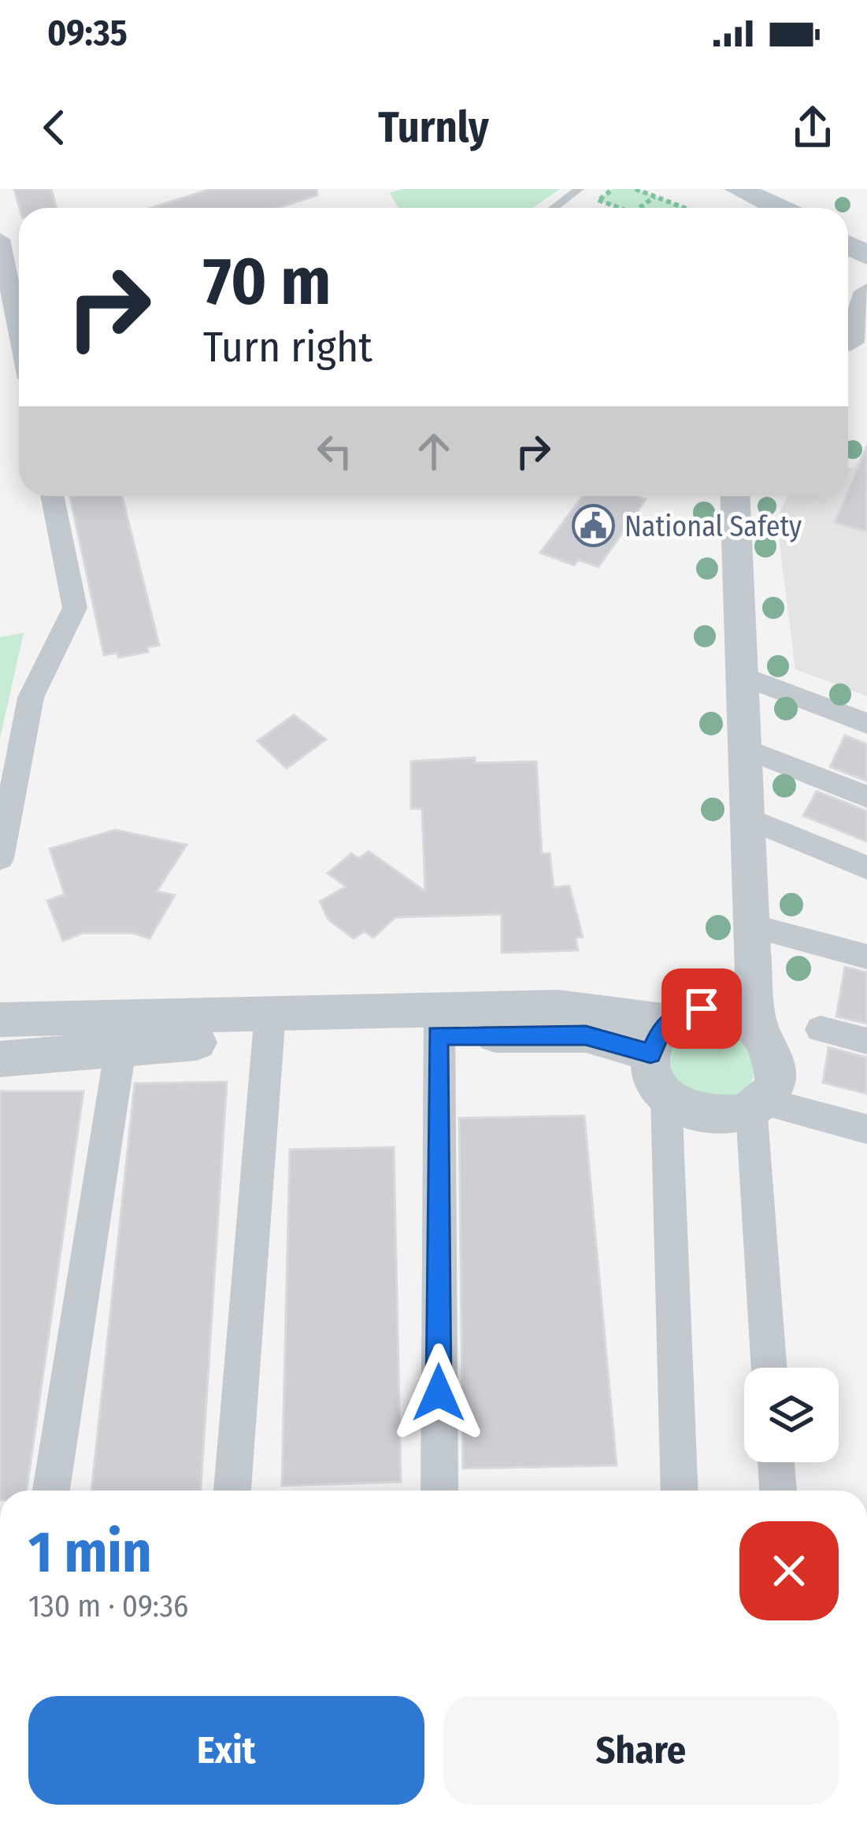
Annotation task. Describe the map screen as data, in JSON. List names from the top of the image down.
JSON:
{
  "places": {
    "public building": ["National Safety"]
  },
  "page": {
    "status": "09:35",
    "header": "Turnly",
    "turn": ["70 m", "Turn right"],
    "heading": ["1 min", "130 m · 09:36"],
    "buttons": ["Exit", "Share"]
  }
}
